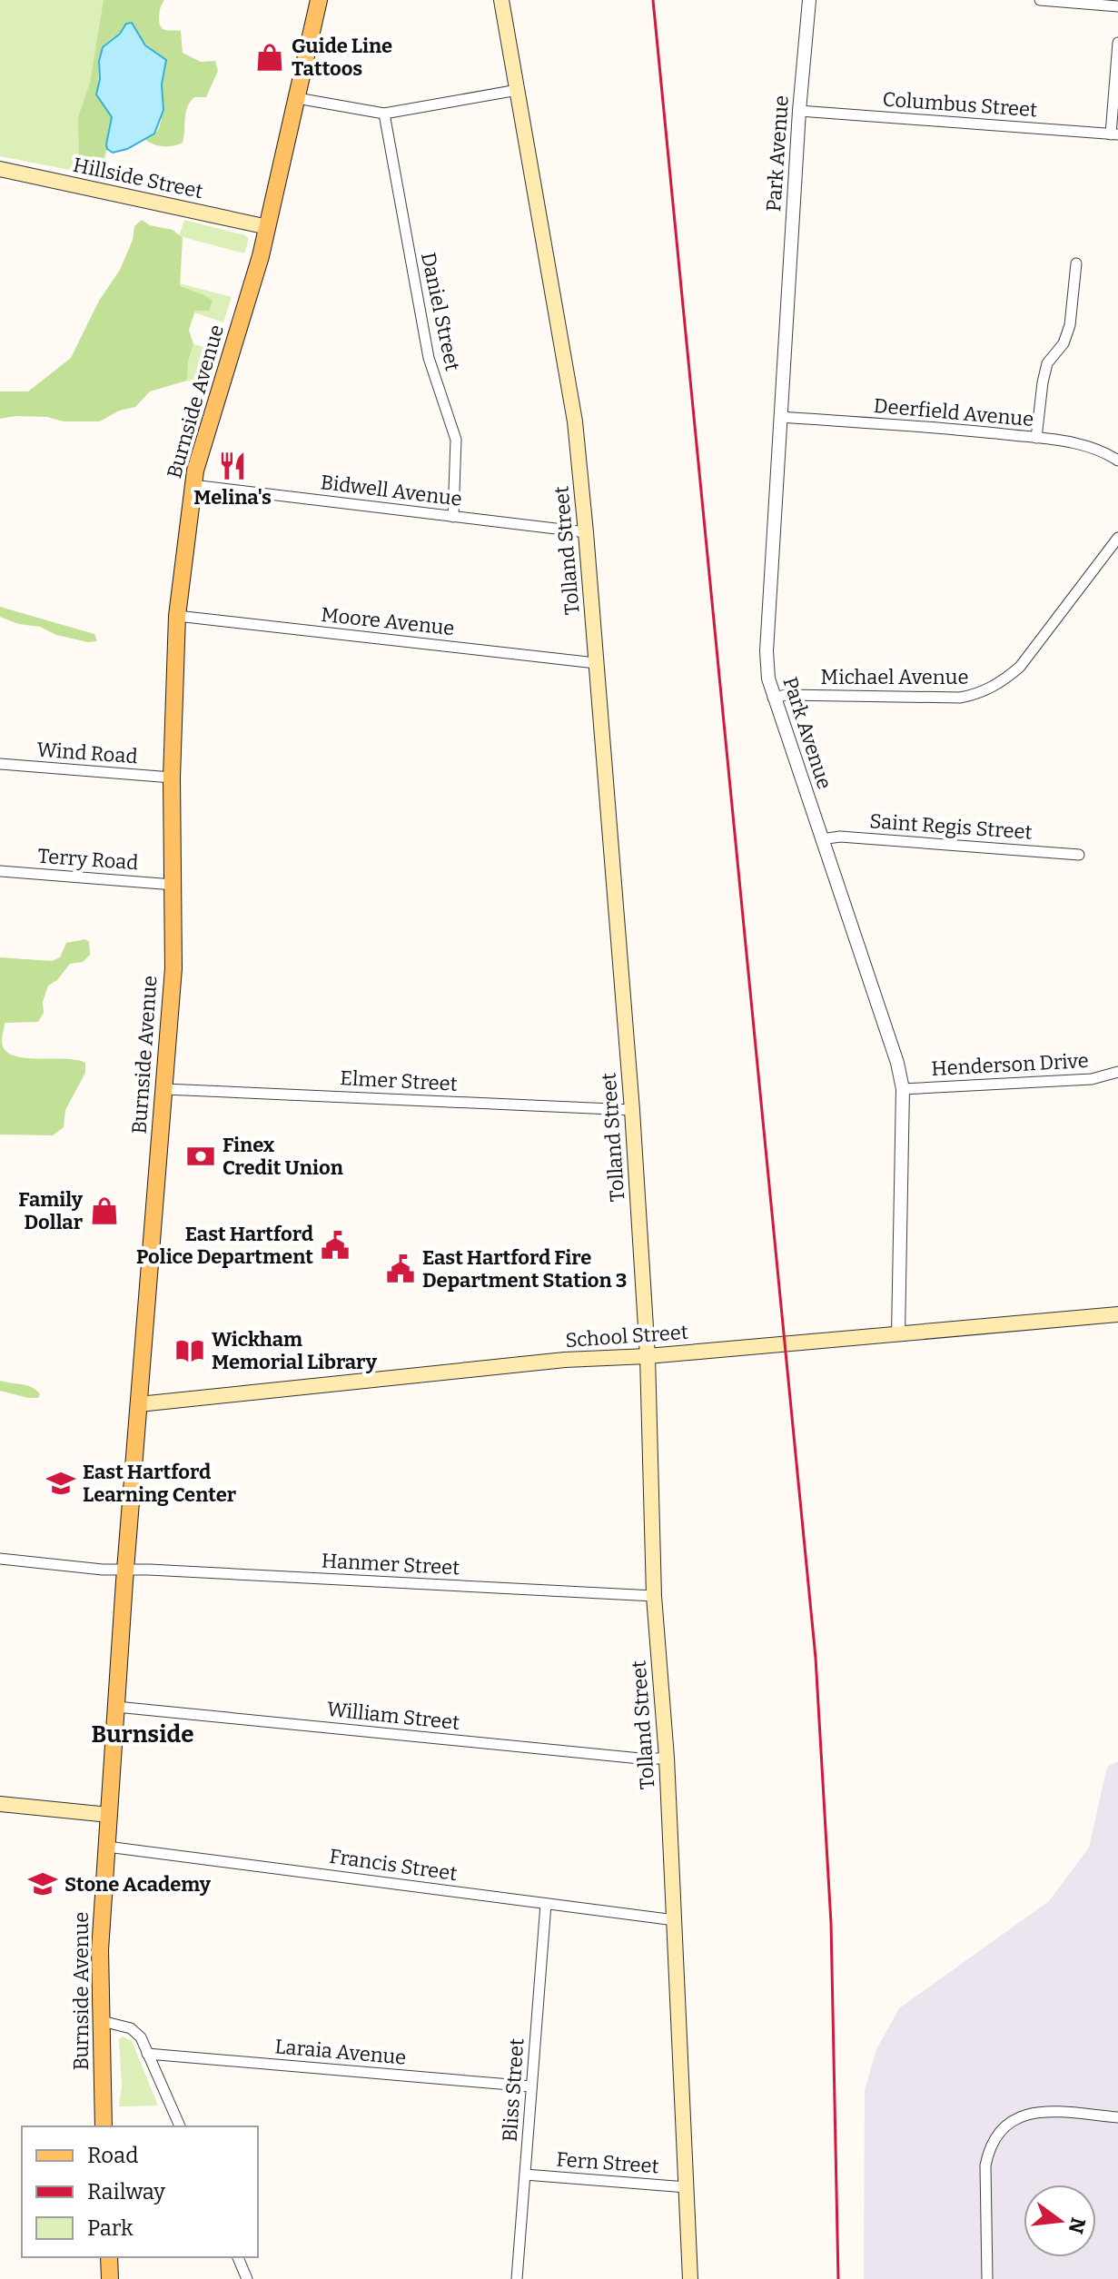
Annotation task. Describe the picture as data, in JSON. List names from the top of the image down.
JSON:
{
  "streets": {
    "main road": [
      "Hillside Street",
      "Burnside Avenue",
      "Tolland Street",
      "School Street"
    ],
    "street": [
      "Columbus Street",
      "Park Avenue",
      "Daniel Street",
      "Deerfield Avenue",
      "Bidwell Avenue",
      "Moore Avenue",
      "Michael Avenue",
      "Wind Road",
      "Saint Regis Street",
      "Terry Road",
      "Henderson Drive",
      "Elmer Street",
      "Hanmer Street",
      "William Street",
      "Francis Street",
      "Laraia Avenue",
      "Bliss Street",
      "Fern Street"
    ]
  },
  "crossings": [
    ["Columbus Street", "Park Avenue"],
    ["Park Avenue", "Deerfield Avenue"],
    ["Park Avenue", "Michael Avenue"],
    ["Park Avenue", "Saint Regis Street"],
    ["Park Avenue", "Henderson Drive"],
    ["Park Avenue", "School Street"],
    ["Hillside Street", "Burnside Avenue"],
    ["Daniel Street", "Bidwell Avenue"],
    ["Burnside Avenue", "Bidwell Avenue"],
    ["Burnside Avenue", "Moore Avenue"],
    ["Burnside Avenue", "Wind Road"],
    ["Burnside Avenue", "Terry Road"],
    ["Burnside Avenue", "Elmer Street"],
    ["Burnside Avenue", "School Street"],
    ["Burnside Avenue", "Hanmer Street"],
    ["Burnside Avenue", "William Street"],
    ["Burnside Avenue", "Francis Street"],
    ["Bidwell Avenue", "Tolland Street"],
    ["Tolland Street", "Moore Avenue"],
    ["Tolland Street", "Elmer Street"],
    ["Tolland Street", "School Street"],
    ["Tolland Street", "Hanmer Street"],
    ["Tolland Street", "William Street"],
    ["Tolland Street", "Francis Street"],
    ["Tolland Street", "Fern Street"],
    ["Francis Street", "Bliss Street"],
    ["Laraia Avenue", "Bliss Street"],
    ["Bliss Street", "Fern Street"]
  ],
  "districts": ["Burnside"],
  "places": {
    "shop": ["Guide Line Tattoos", "Family Dollar"],
    "restaurant": ["Melina's"],
    "bank": ["Finex Credit Union"],
    "public building": ["East Hartford Police Department", "East Hartford Fire Department Station 3"],
    "library": ["Wickham Memorial Library"],
    "school or university": ["East Hartford Learning Center", "Stone Academy"]
  },
  "legend": ["Road", "Railway", "Park"],
  "north": "right"
}
